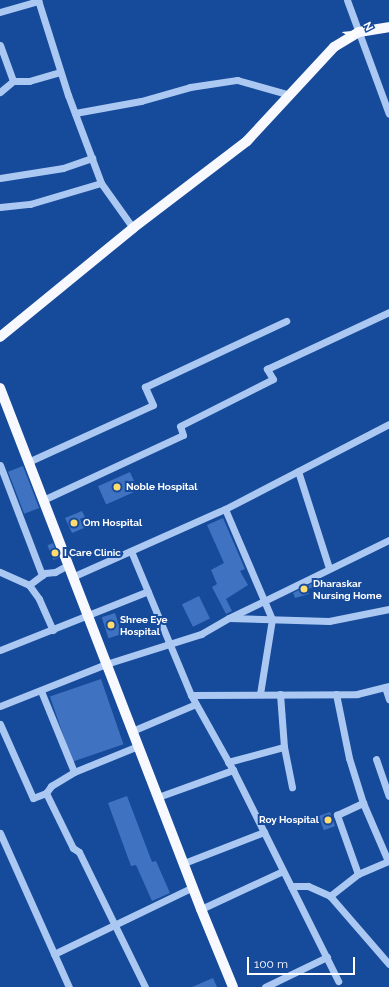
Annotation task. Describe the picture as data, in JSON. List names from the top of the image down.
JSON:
{
  "places": [
    "Noble Hospital",
    "Om Hospital",
    "I Care Clinic",
    "Dharaskar Nursing Home",
    "Shree Eye Hospital",
    "Roy Hospital"
  ],
  "scale_bar": "100 m",
  "north": "top right"
}
